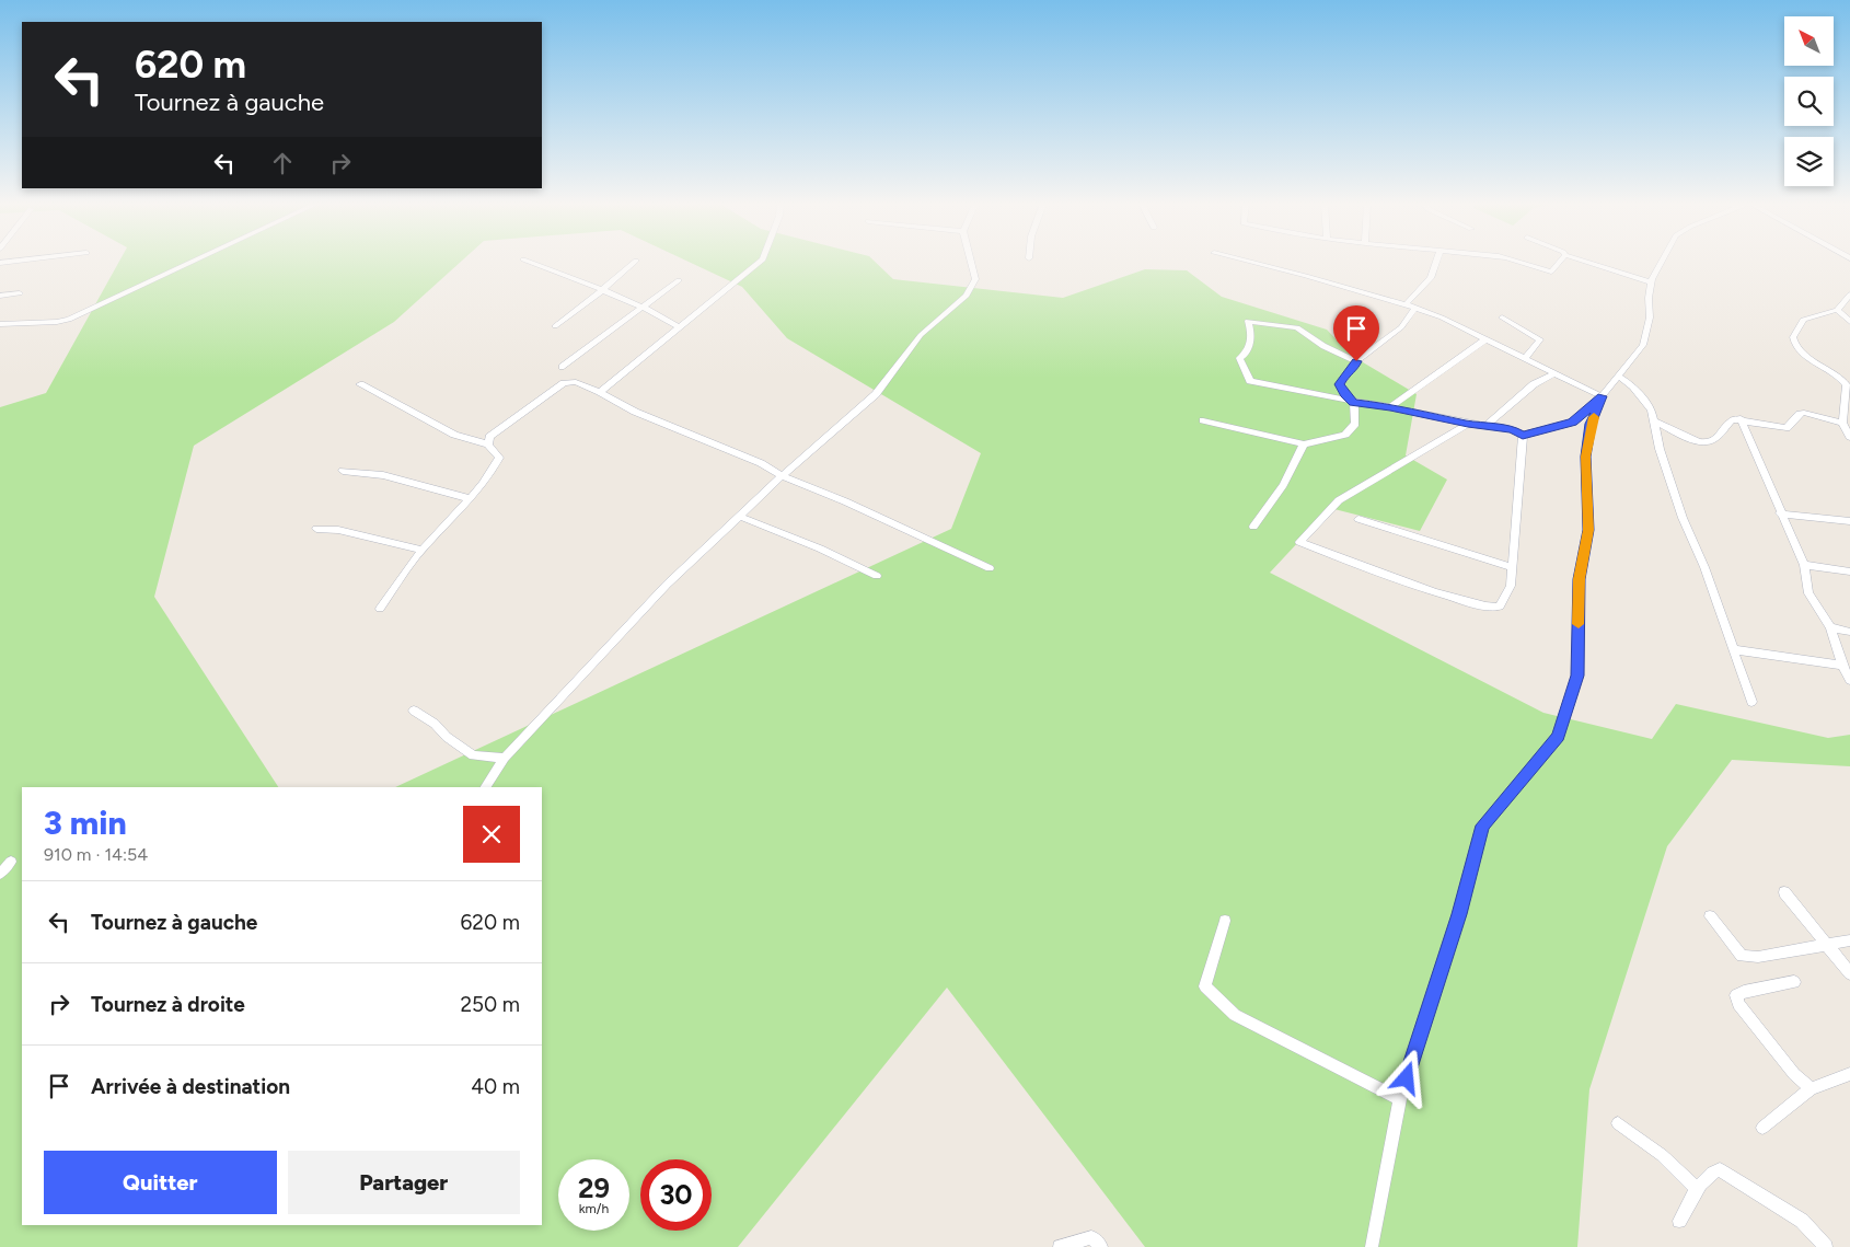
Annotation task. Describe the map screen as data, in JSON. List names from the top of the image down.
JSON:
{
  "north": "top left",
  "page": {
    "turn": ["620 m", "Tournez à gauche"],
    "heading": ["3 min", "910 m · 14:54"],
    "list": [
      {
        "name": "Tournez à gauche",
        "value": "620 m"
      },
      {
        "name": "Tournez à droite",
        "value": "250 m"
      },
      {
        "name": "Arrivée à destination",
        "value": "40 m"
      }
    ],
    "buttons": ["Quitter", "Partager"],
    "speed": "29 km/h",
    "limit": "30"
  }
}
